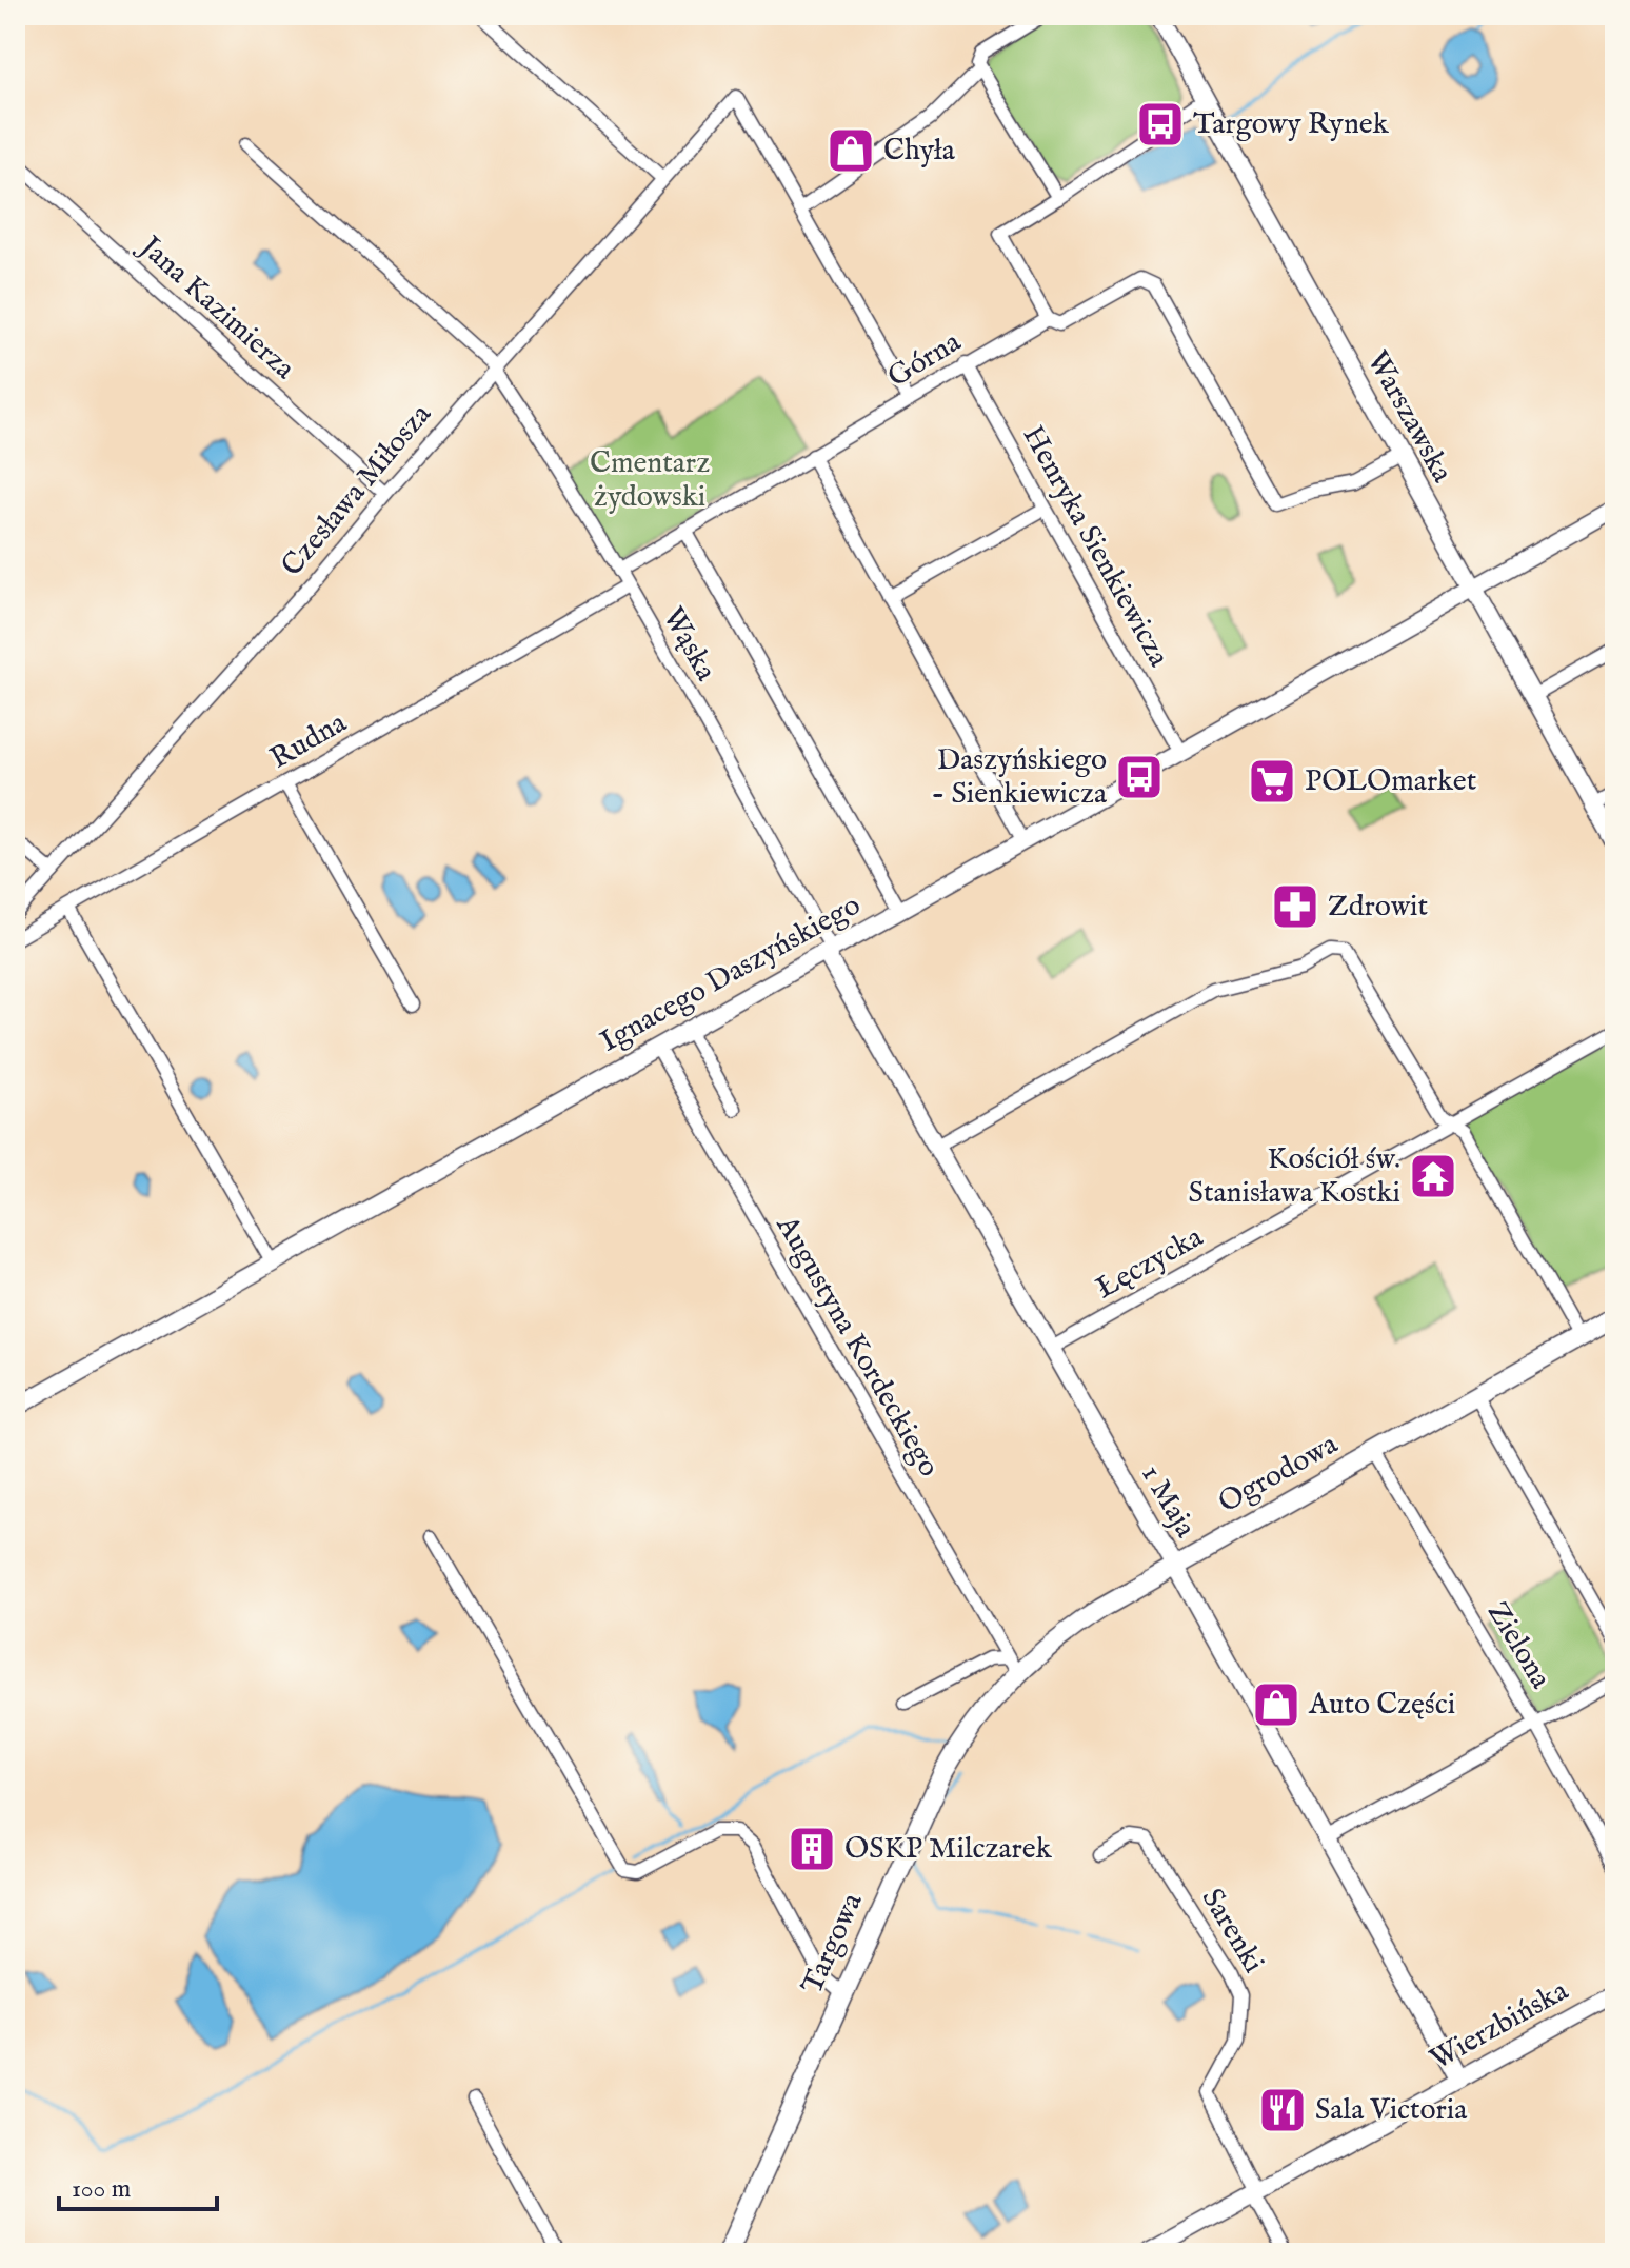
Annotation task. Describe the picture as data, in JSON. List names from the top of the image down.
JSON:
{
  "streets": {
    "main road": ["Ogrodowa", "Targowa"],
    "street": [
      "Jana Kazimierza",
      "Górna",
      "Warszawska",
      "Czesława Miłosza",
      "Henryka Sienkiewicza",
      "Wąska",
      "Rudna",
      "Ignacego Daszyńskiego",
      "Łęczycka",
      "Augustyna Kordeckiego",
      "1 Maja",
      "Zielona",
      "Sarenki",
      "Wierzbińska"
    ]
  },
  "crossings": [
    ["Jana Kazimierza", "Czesława Miłosza"],
    ["Górna", "Warszawska"],
    ["Górna", "Henryka Sienkiewicza"],
    ["Warszawska", "Ignacego Daszyńskiego"],
    ["Czesława Miłosza", "Wąska"],
    ["Henryka Sienkiewicza", "Ignacego Daszyńskiego"],
    ["Wąska", "Rudna"],
    ["Wąska", "Ignacego Daszyńskiego"],
    ["Wąska", "1 Maja"],
    ["Ignacego Daszyńskiego", "Augustyna Kordeckiego"],
    ["Ignacego Daszyńskiego", "1 Maja"],
    ["Łęczycka", "1 Maja"],
    ["Augustyna Kordeckiego", "Ogrodowa"],
    ["Augustyna Kordeckiego", "Targowa"],
    ["Ogrodowa", "1 Maja"],
    ["Ogrodowa", "Zielona"],
    ["Ogrodowa", "Targowa"],
    ["1 Maja", "Wierzbińska"],
    ["Sarenki", "Wierzbińska"]
  ],
  "parks": ["Cmentarz żydowski"],
  "places": {
    "bus stop": ["Targowy Rynek", "Daszyńskiego - Sienkiewicza"],
    "shop": ["Chyła", "Auto Części"],
    "supermarket": ["POLOmarket"],
    "pharmacy": ["Zdrowit"],
    "temple": ["Kościół św. Stanisława Kostki"],
    "building": ["OSKP Milczarek"],
    "restaurant": ["Sala Victoria"]
  },
  "scale_bar": "100 m"
}
